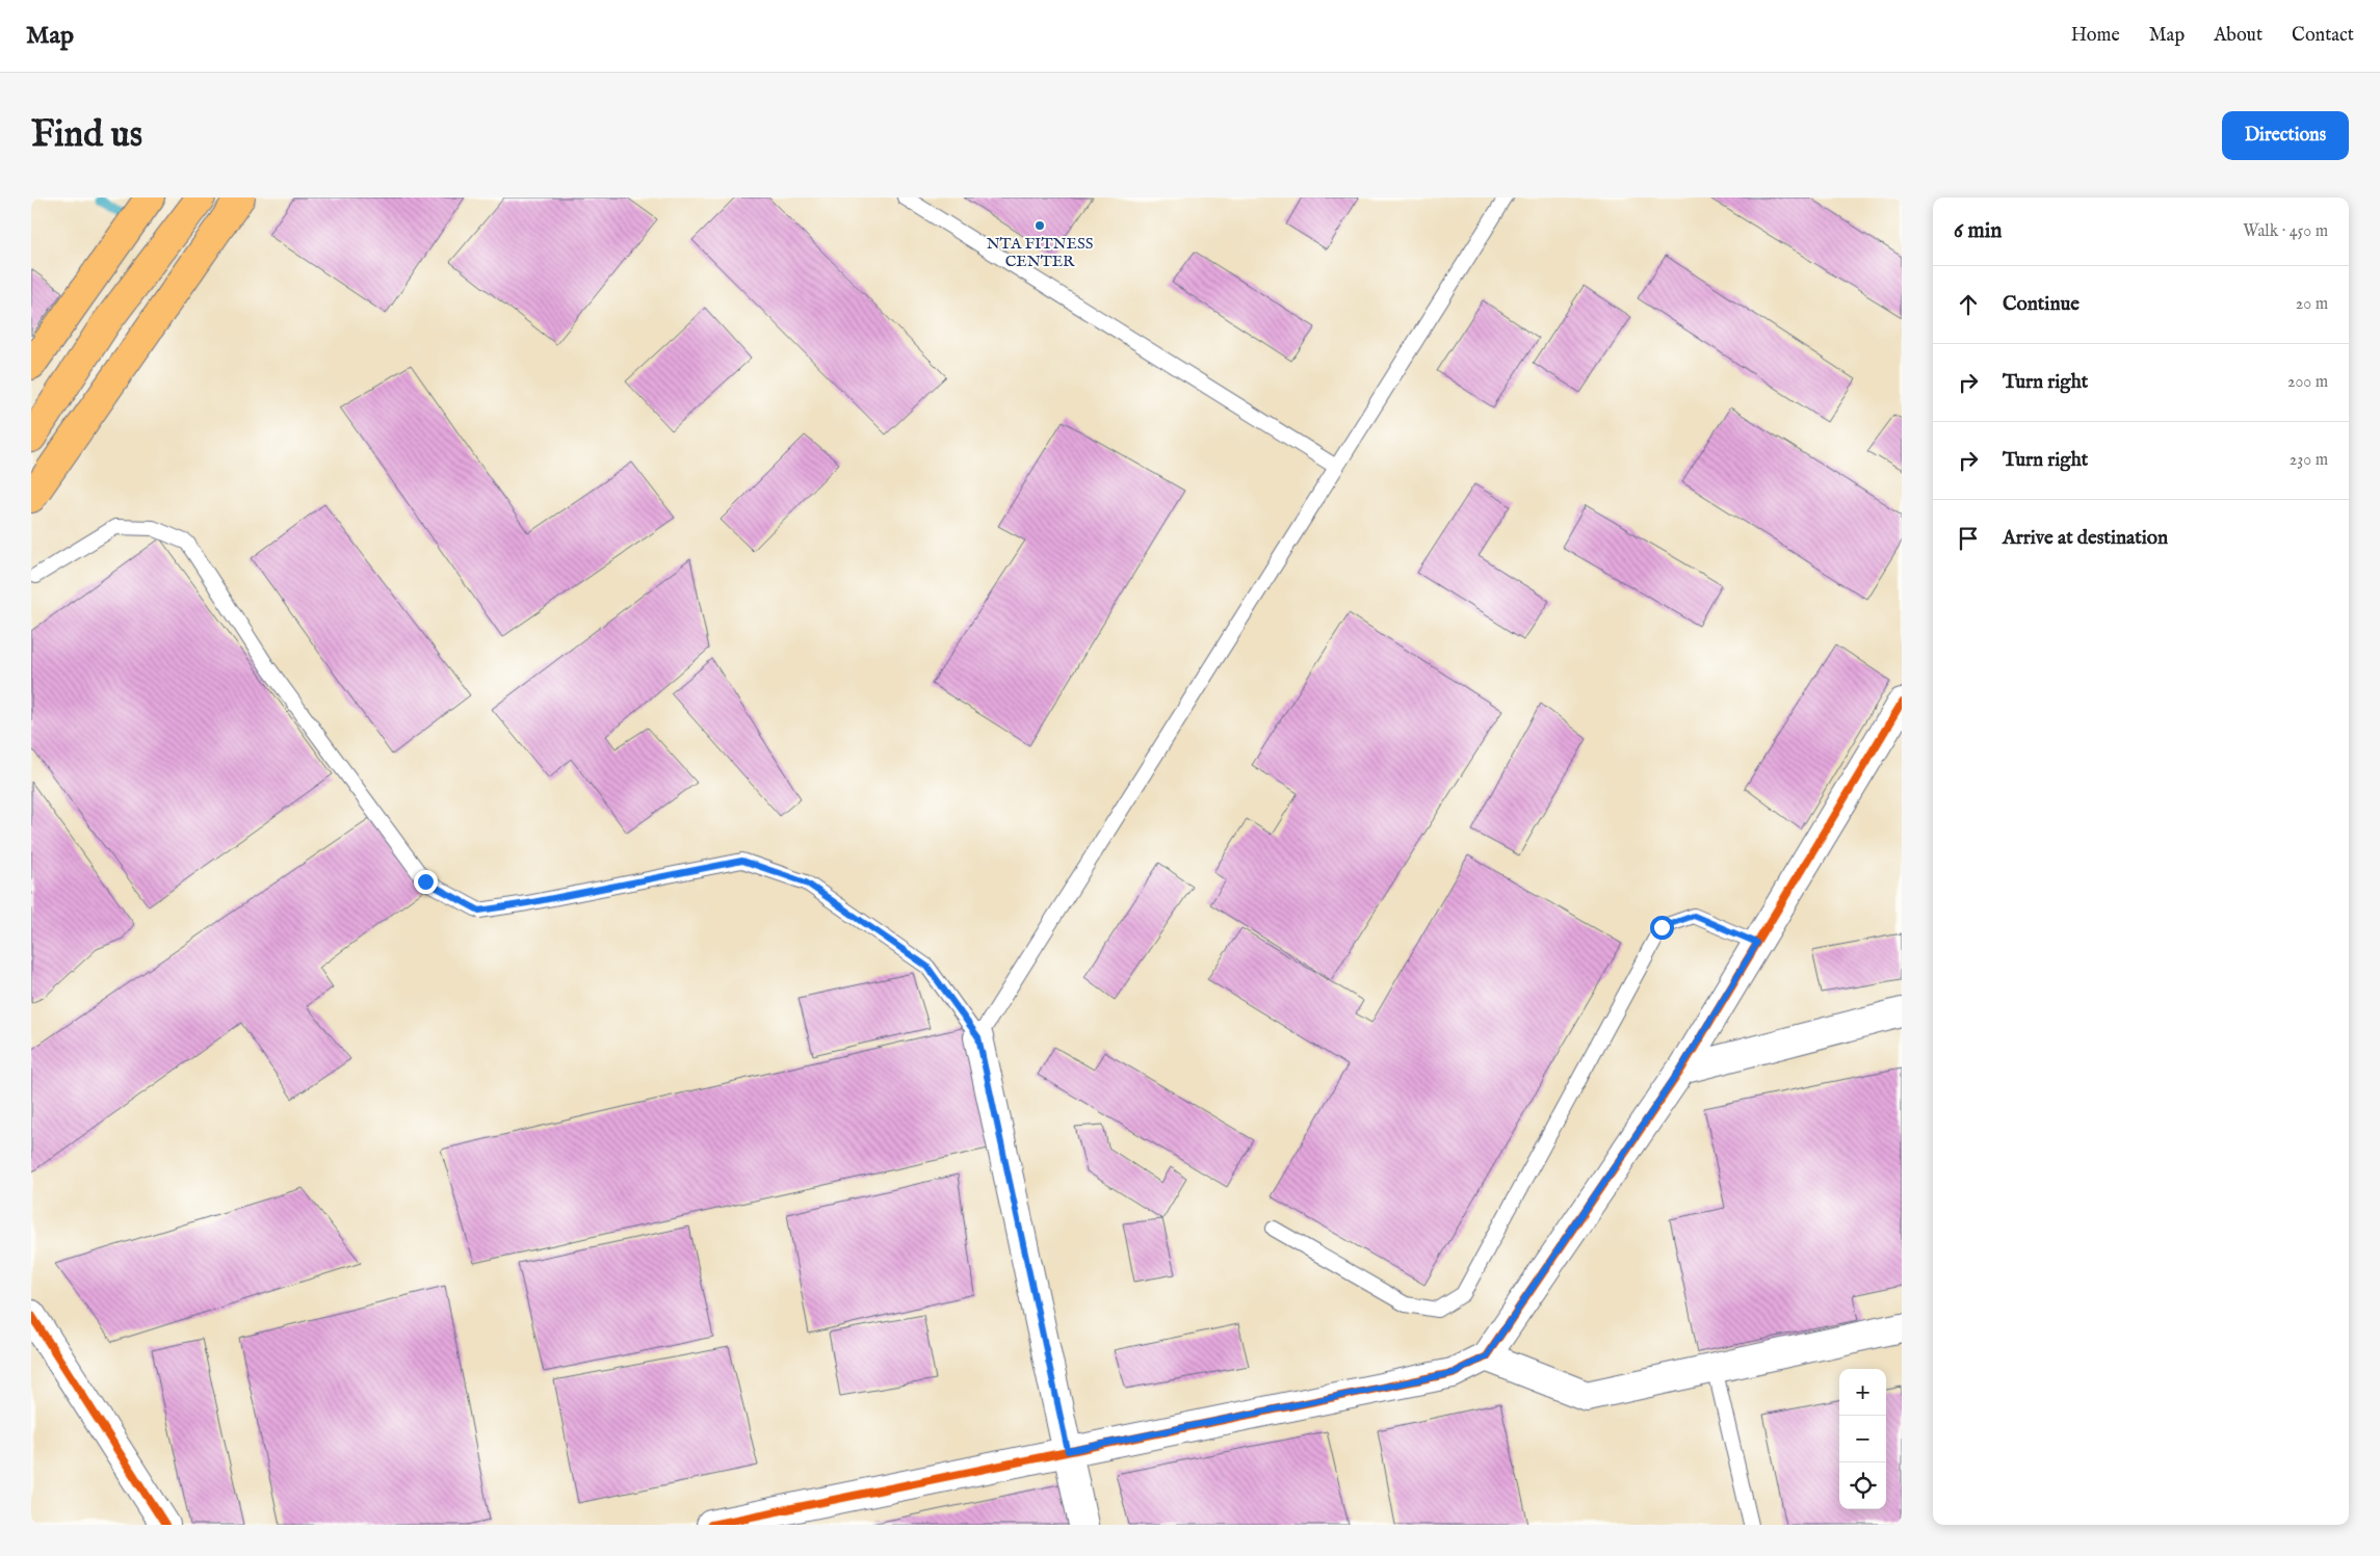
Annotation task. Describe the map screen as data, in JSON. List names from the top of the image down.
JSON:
{
  "places": ["NTA FITNESS CENTER"],
  "page": {
    "header": "Map",
    "nav": [
      "Home",
      "Map",
      "About",
      "Contact"
    ],
    "buttons": "Directions",
    "title": "Find us",
    "heading": ["6 min", "Walk · 450 m"],
    "list": [
      ["Continue", "20 m"],
      ["Turn right", "200 m"],
      ["Turn right", "230 m"],
      "Arrive at destination"
    ],
    "map_buttons": ["+", "−"]
  }
}
